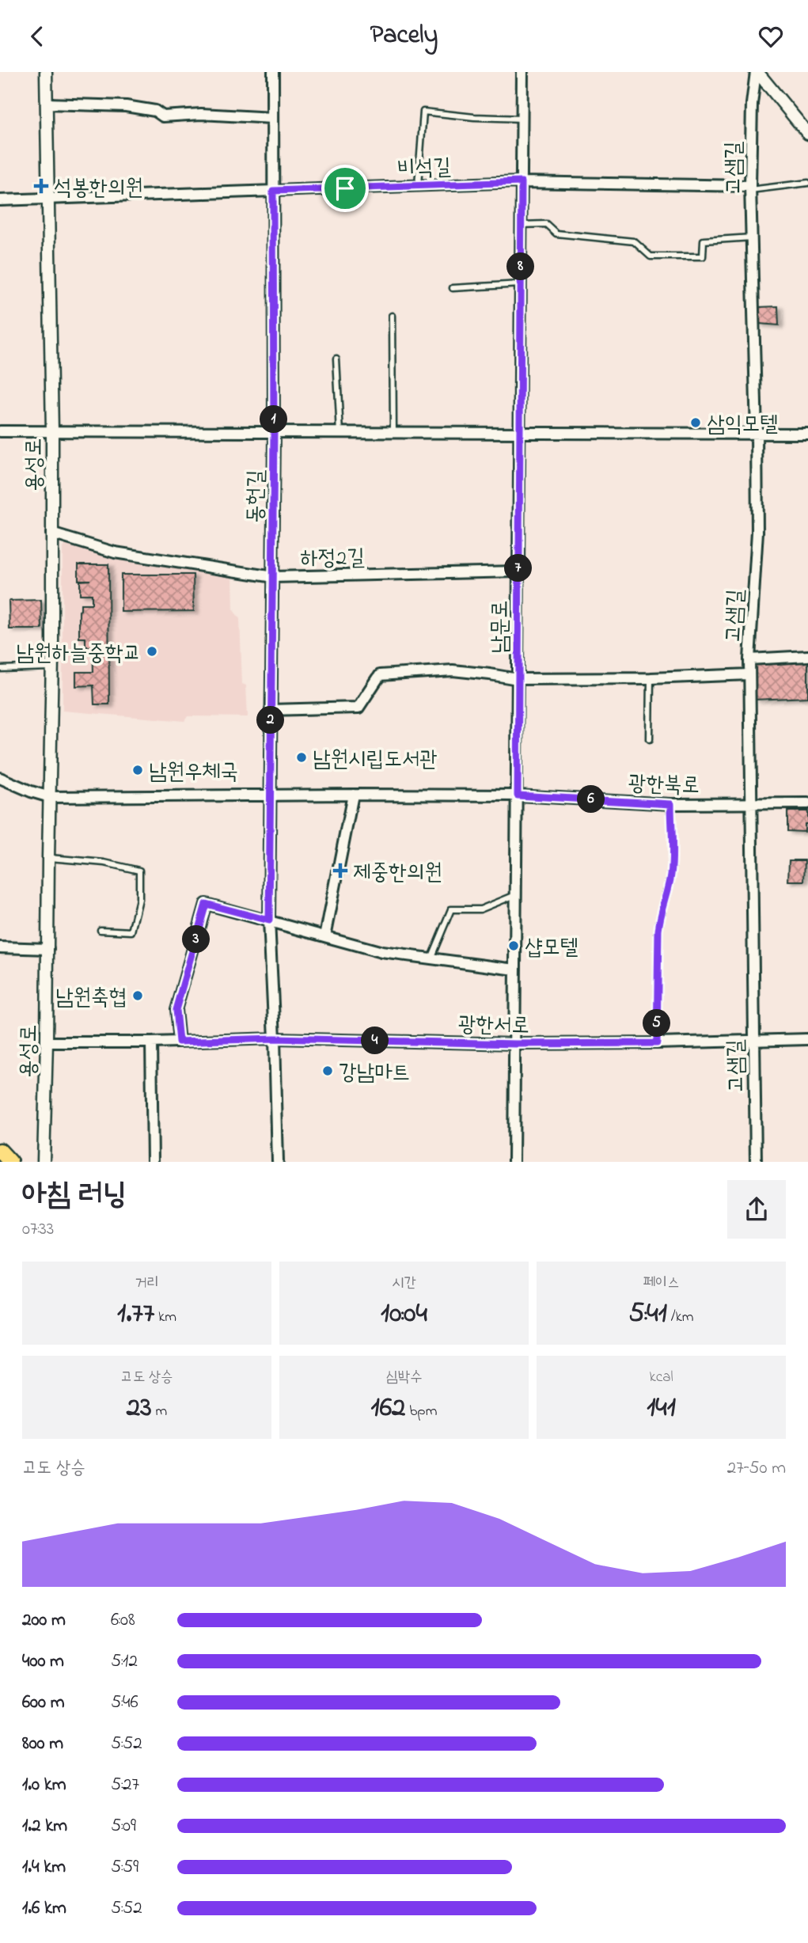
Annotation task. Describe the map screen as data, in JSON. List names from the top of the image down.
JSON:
{
  "streets": {
    "street": [
      "비석길",
      "고샘길",
      "용성로",
      "동헌길",
      "하정2길",
      "남문로",
      "광한북로",
      "광한서로"
    ]
  },
  "crossings": [
    ["비석길", "고샘길"],
    ["비석길", "용성로"],
    ["비석길", "동헌길"],
    ["비석길", "남문로"],
    ["고샘길", "광한북로"],
    ["고샘길", "광한서로"],
    ["용성로", "하정2길"],
    ["용성로", "광한북로"],
    ["용성로", "광한서로"],
    ["동헌길", "하정2길"],
    ["동헌길", "광한북로"],
    ["동헌길", "광한서로"],
    ["하정2길", "남문로"],
    ["남문로", "광한북로"],
    ["남문로", "광한서로"]
  ],
  "places": {
    "health": ["석봉한의원", "제중한의원"],
    "other": [
      "삼익모텔",
      "남원하늘중학교",
      "남원시립도서관",
      "남원우체국",
      "샵모텔",
      "남원축협",
      "강남마트"
    ]
  },
  "page": {
    "header": "Pacely",
    "pins": [
      "8",
      "1",
      "7",
      "2",
      "6",
      "3",
      "5",
      "4"
    ],
    "heading": ["아침 러닝", "07:33"],
    "stats": [
      ["거리", "1.77 km"],
      ["시간", "10:04"],
      ["페이스", "5:41 /km"],
      ["고도 상승", "23 m"],
      ["심박수", "162 bpm"],
      ["kcal", "141"]
    ],
    "chart": ["고도 상승", "27–50 m"],
    "list": [
      {
        "name": "200 m",
        "note": "6:08"
      },
      {
        "name": "400 m",
        "note": "5:12"
      },
      {
        "name": "600 m",
        "note": "5:46"
      },
      {
        "name": "800 m",
        "note": "5:52"
      },
      {
        "name": "1.0 km",
        "note": "5:27"
      },
      {
        "name": "1.2 km",
        "note": "5:09"
      },
      {
        "name": "1.4 km",
        "note": "5:59"
      },
      {
        "name": "1.6 km",
        "note": "5:52"
      }
    ]
  }
}
